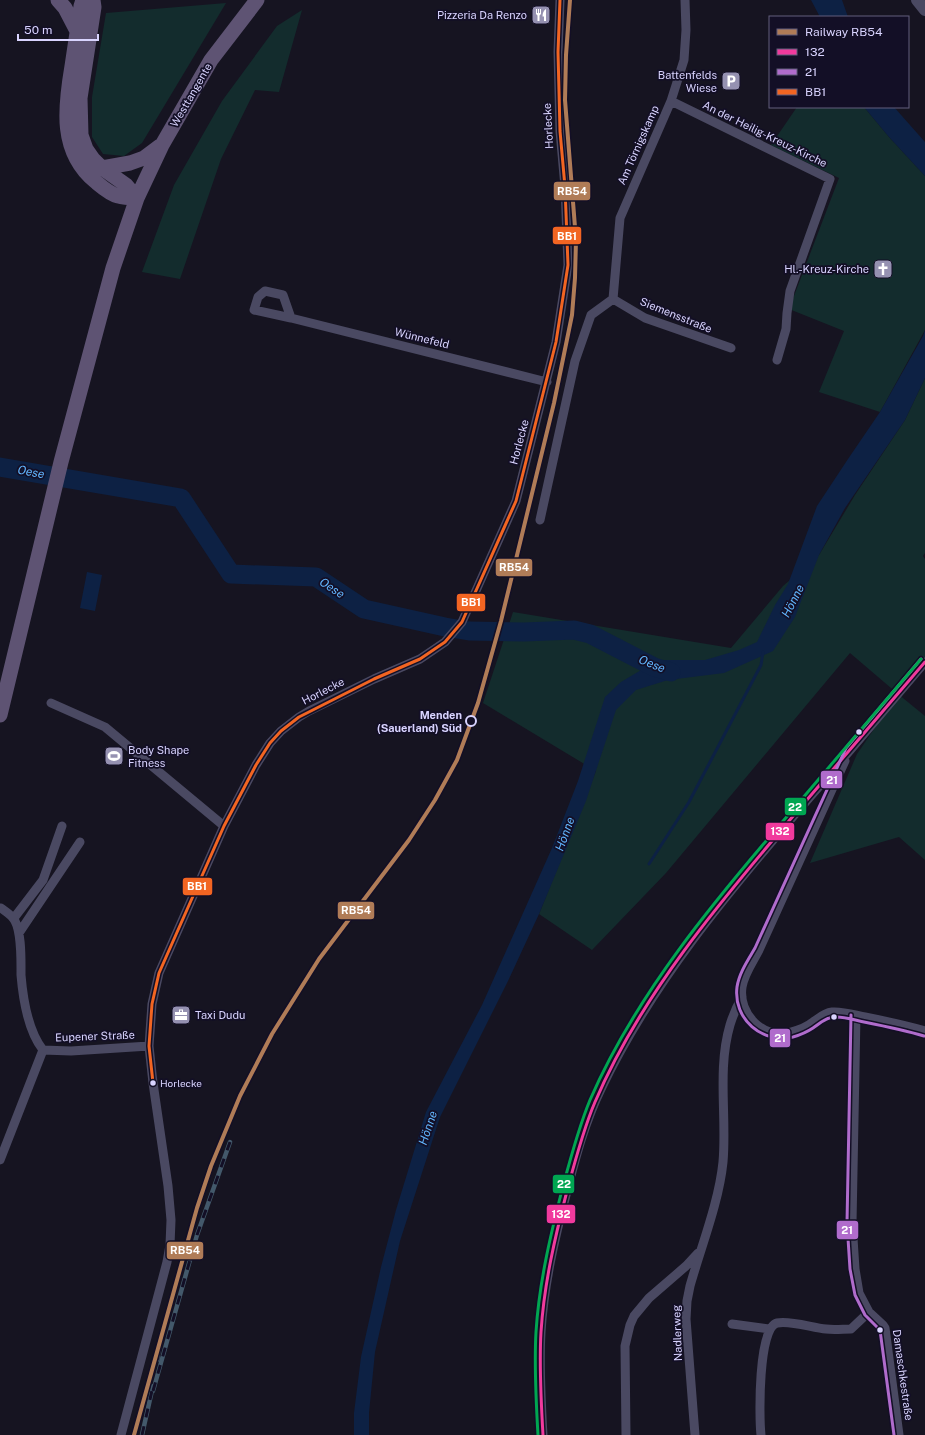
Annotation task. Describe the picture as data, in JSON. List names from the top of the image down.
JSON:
{
  "streets": {
    "main road": ["Westtangente"],
    "street": [
      "Horlecke",
      "An der Heilig-Kreuz-Kirche",
      "Am Törnigskamp",
      "Siemensstraße",
      "Wünnefeld",
      "Eupener Straße",
      "Nadlerweg",
      "Damaschkestraße"
    ]
  },
  "crossings": [
    ["Horlecke", "Wünnefeld"],
    ["Horlecke", "Eupener Straße"],
    ["An der Heilig-Kreuz-Kirche", "Am Törnigskamp"],
    ["Am Törnigskamp", "Siemensstraße"]
  ],
  "water": ["Oese", "Hönne"],
  "places": {
    "restaurant": ["Pizzeria Da Renzo"],
    "parking": ["Battenfelds Wiese"],
    "church": ["Hl.-Kreuz-Kirche"],
    "other": ["Menden (Sauerland) Süd", "Horlecke"],
    "sports": ["Body Shape Fitness"],
    "office": ["Taxi Dudu"]
  },
  "lines": [
    "rail line RB54",
    "transit line BB1",
    "transit line 21",
    "transit line 22",
    "transit line 132"
  ],
  "legend": [
    "Railway RB54",
    "132",
    "21",
    "BB1"
  ],
  "scale_bar": "50 m"
}
